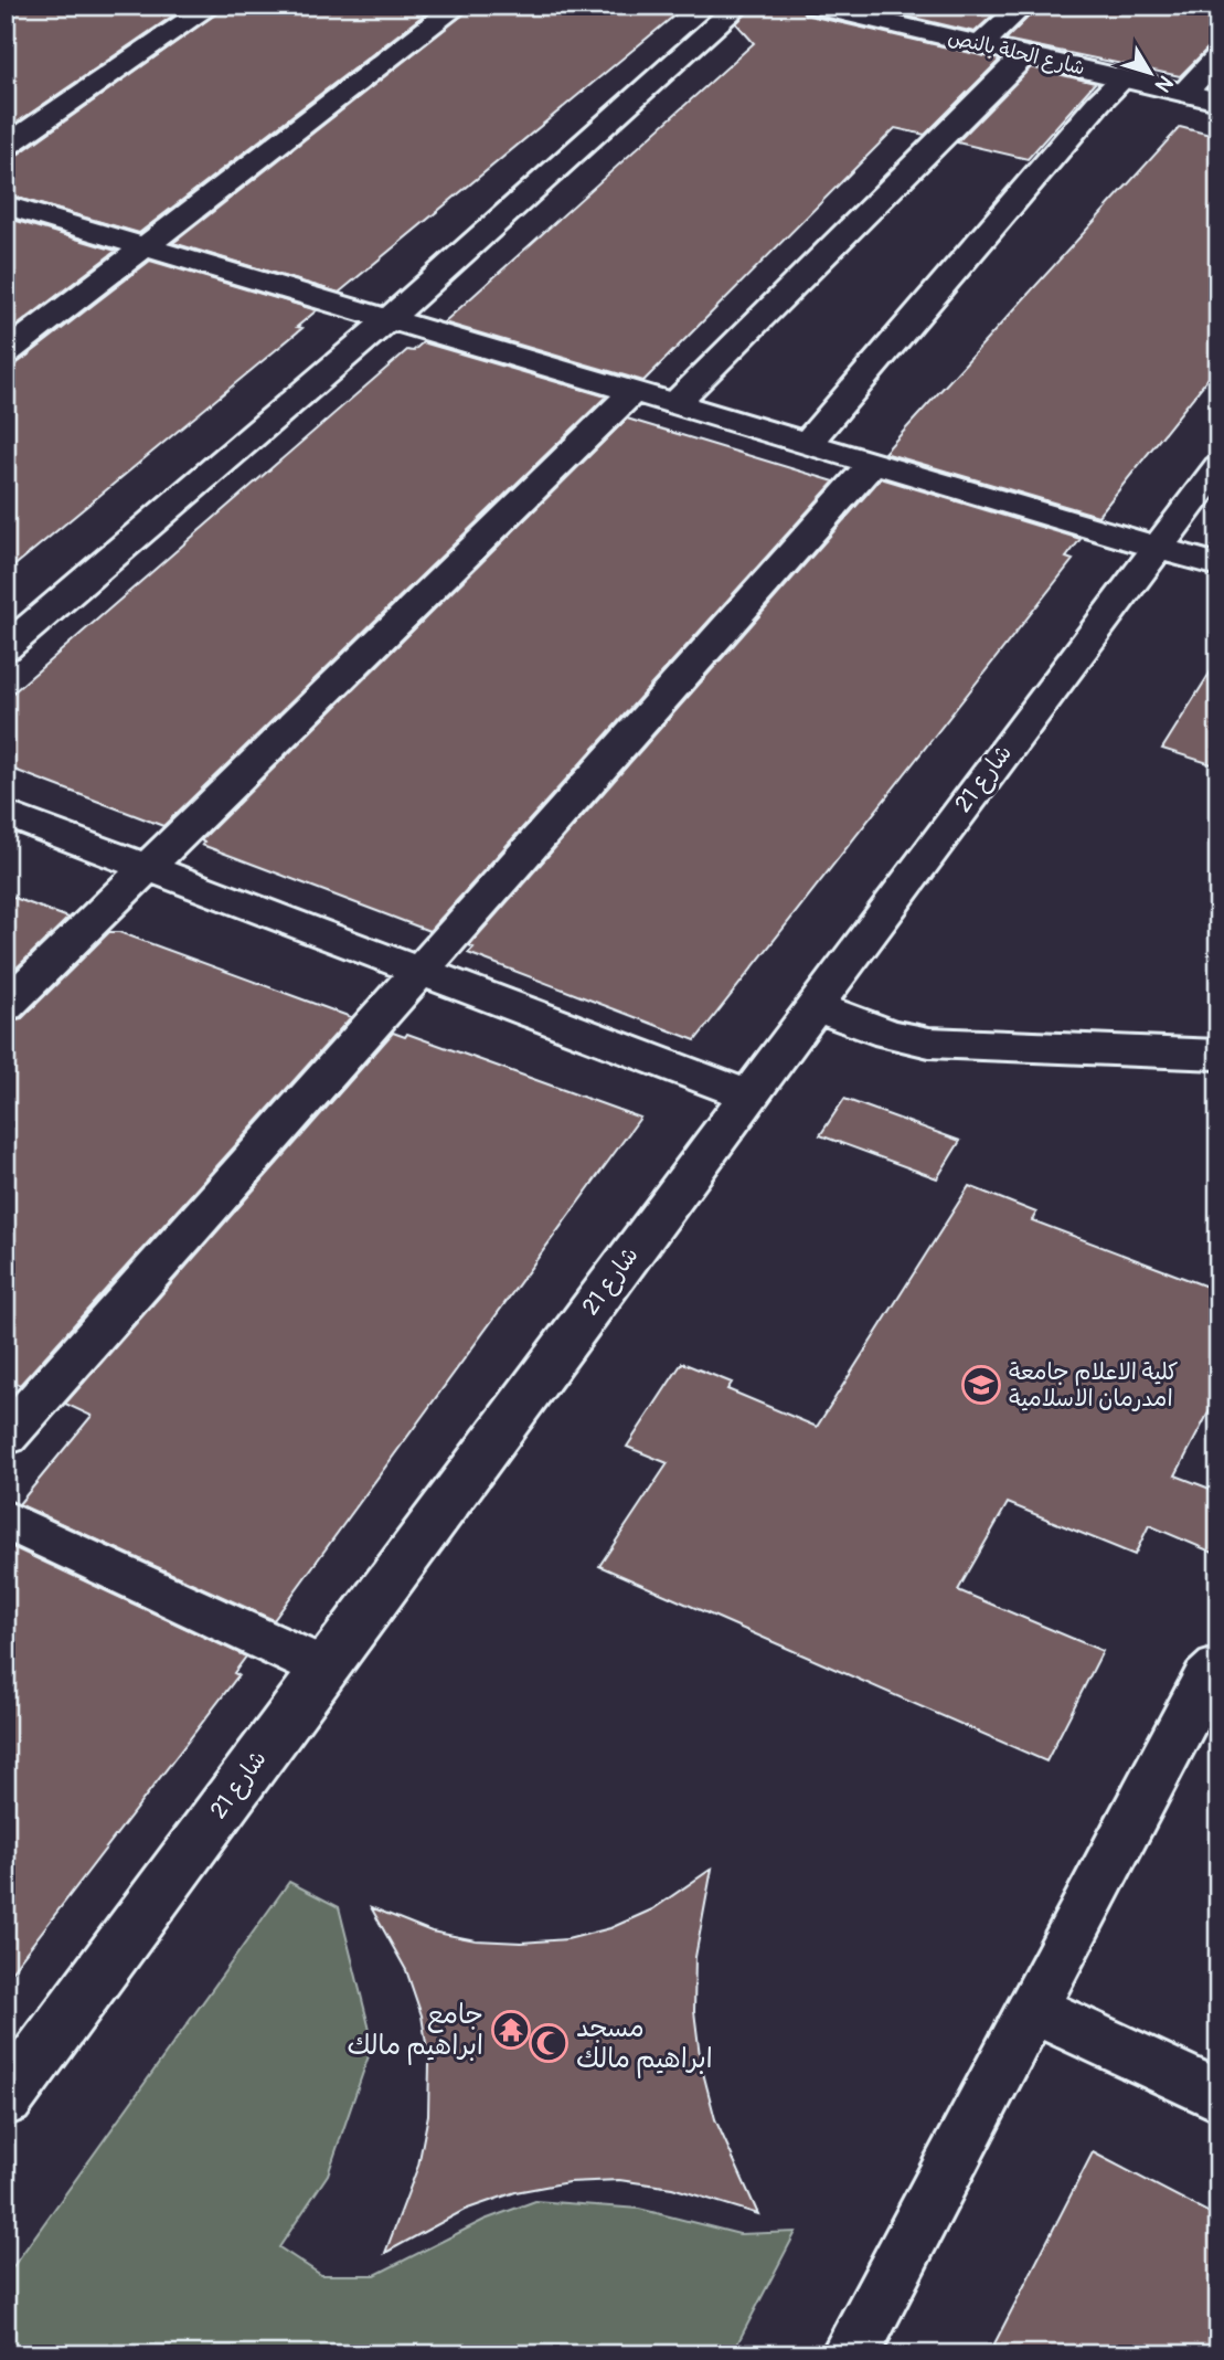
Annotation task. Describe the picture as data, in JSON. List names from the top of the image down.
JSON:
{
  "streets": {
    "street": ["شارع الحلة بالنص", "شارع 21"]
  },
  "places": {
    "school or university": ["كلية الاعلام جامعة امدرمان الاسلامية"],
    "temple": ["جامع ابراهيم مالك"],
    "mosque": ["مسجد ابراهيم مالك"]
  },
  "north": "bottom right"
}
